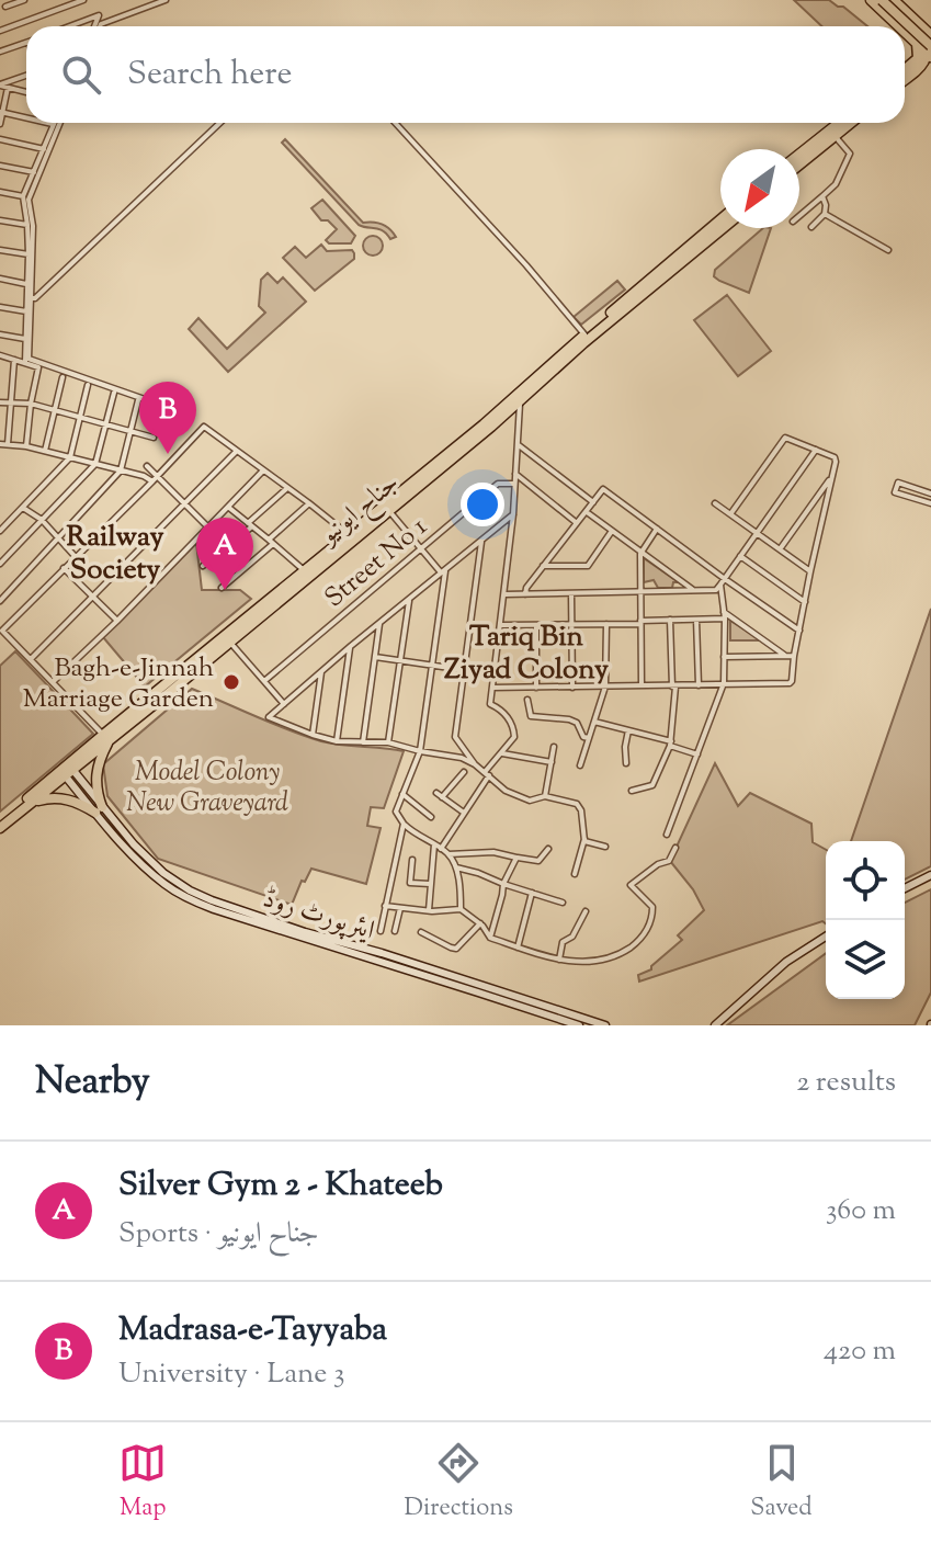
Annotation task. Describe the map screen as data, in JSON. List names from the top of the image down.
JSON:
{
  "streets": {
    "highway": ["جناح ایونیو"],
    "main road": ["ایئرپورٹ روڈ"],
    "street": ["Street No 1"]
  },
  "crossings": [
    ["جناح ایونیو", "ایئرپورٹ روڈ"]
  ],
  "districts": ["Railway Society", "Tariq Bin Ziyad Colony"],
  "parks": ["Model Colony New Graveyard"],
  "places": ["Bagh-e-Jinnah Marriage Garden"],
  "north": "bottom left",
  "page": {
    "search": "Search here",
    "pins": ["B", "A"],
    "heading": ["Nearby", "2 results"],
    "list": [
      {
        "mark": "A",
        "name": "Silver Gym 2 - Khateeb",
        "note": "Sports · جناح ایونیو",
        "value": "360 m"
      },
      {
        "mark": "B",
        "name": "Madrasa-e-Tayyaba",
        "note": "University · Lane 3",
        "value": "420 m"
      }
    ],
    "nav": ["Map", "Directions", "Saved"]
  }
}
